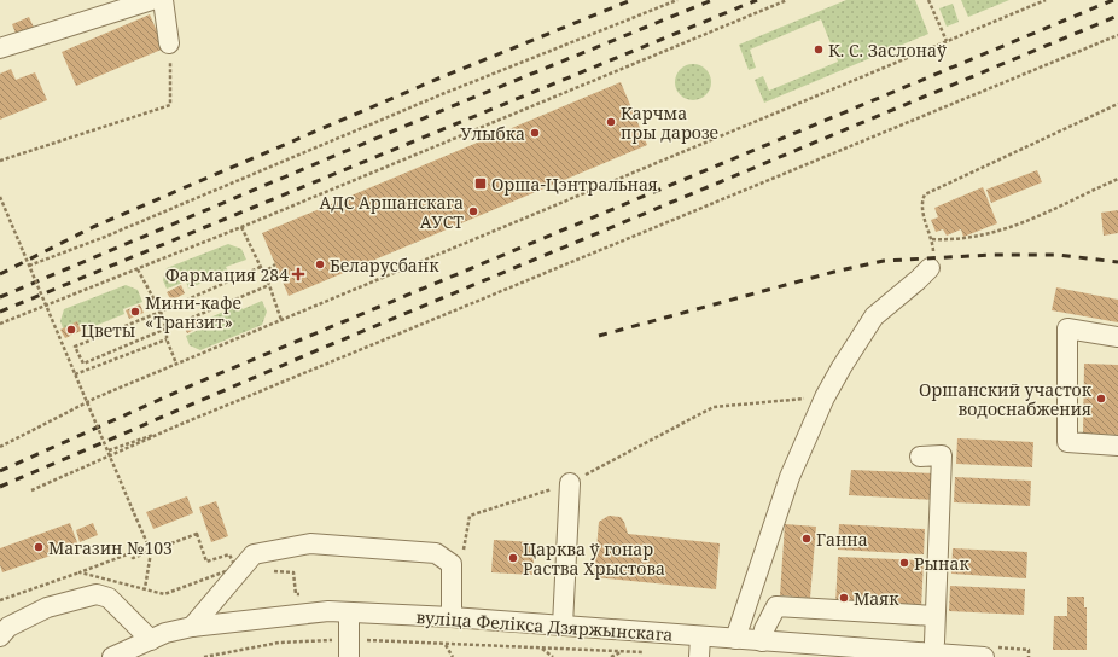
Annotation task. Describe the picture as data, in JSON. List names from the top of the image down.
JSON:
{
  "streets": {
    "street": ["вуліца Фелікса Дзяржынскага"]
  },
  "places": {
    "other": [
      "К. С. Заслонаў",
      "Карчма пры дарозе",
      "Улыбка",
      "АДС Аршанскага АУСТ",
      "Беларусбанк",
      "Мини-кафе «Транзит»",
      "Цветы",
      "Оршанский участок водоснабжения",
      "Ганна",
      "Магазин №103",
      "Царква ў гонар Раства Хрыстова",
      "Рынак",
      "Маяк"
    ],
    "transit": ["Орша-Цэнтральная"],
    "health": ["Фармация 284"]
  }
}
